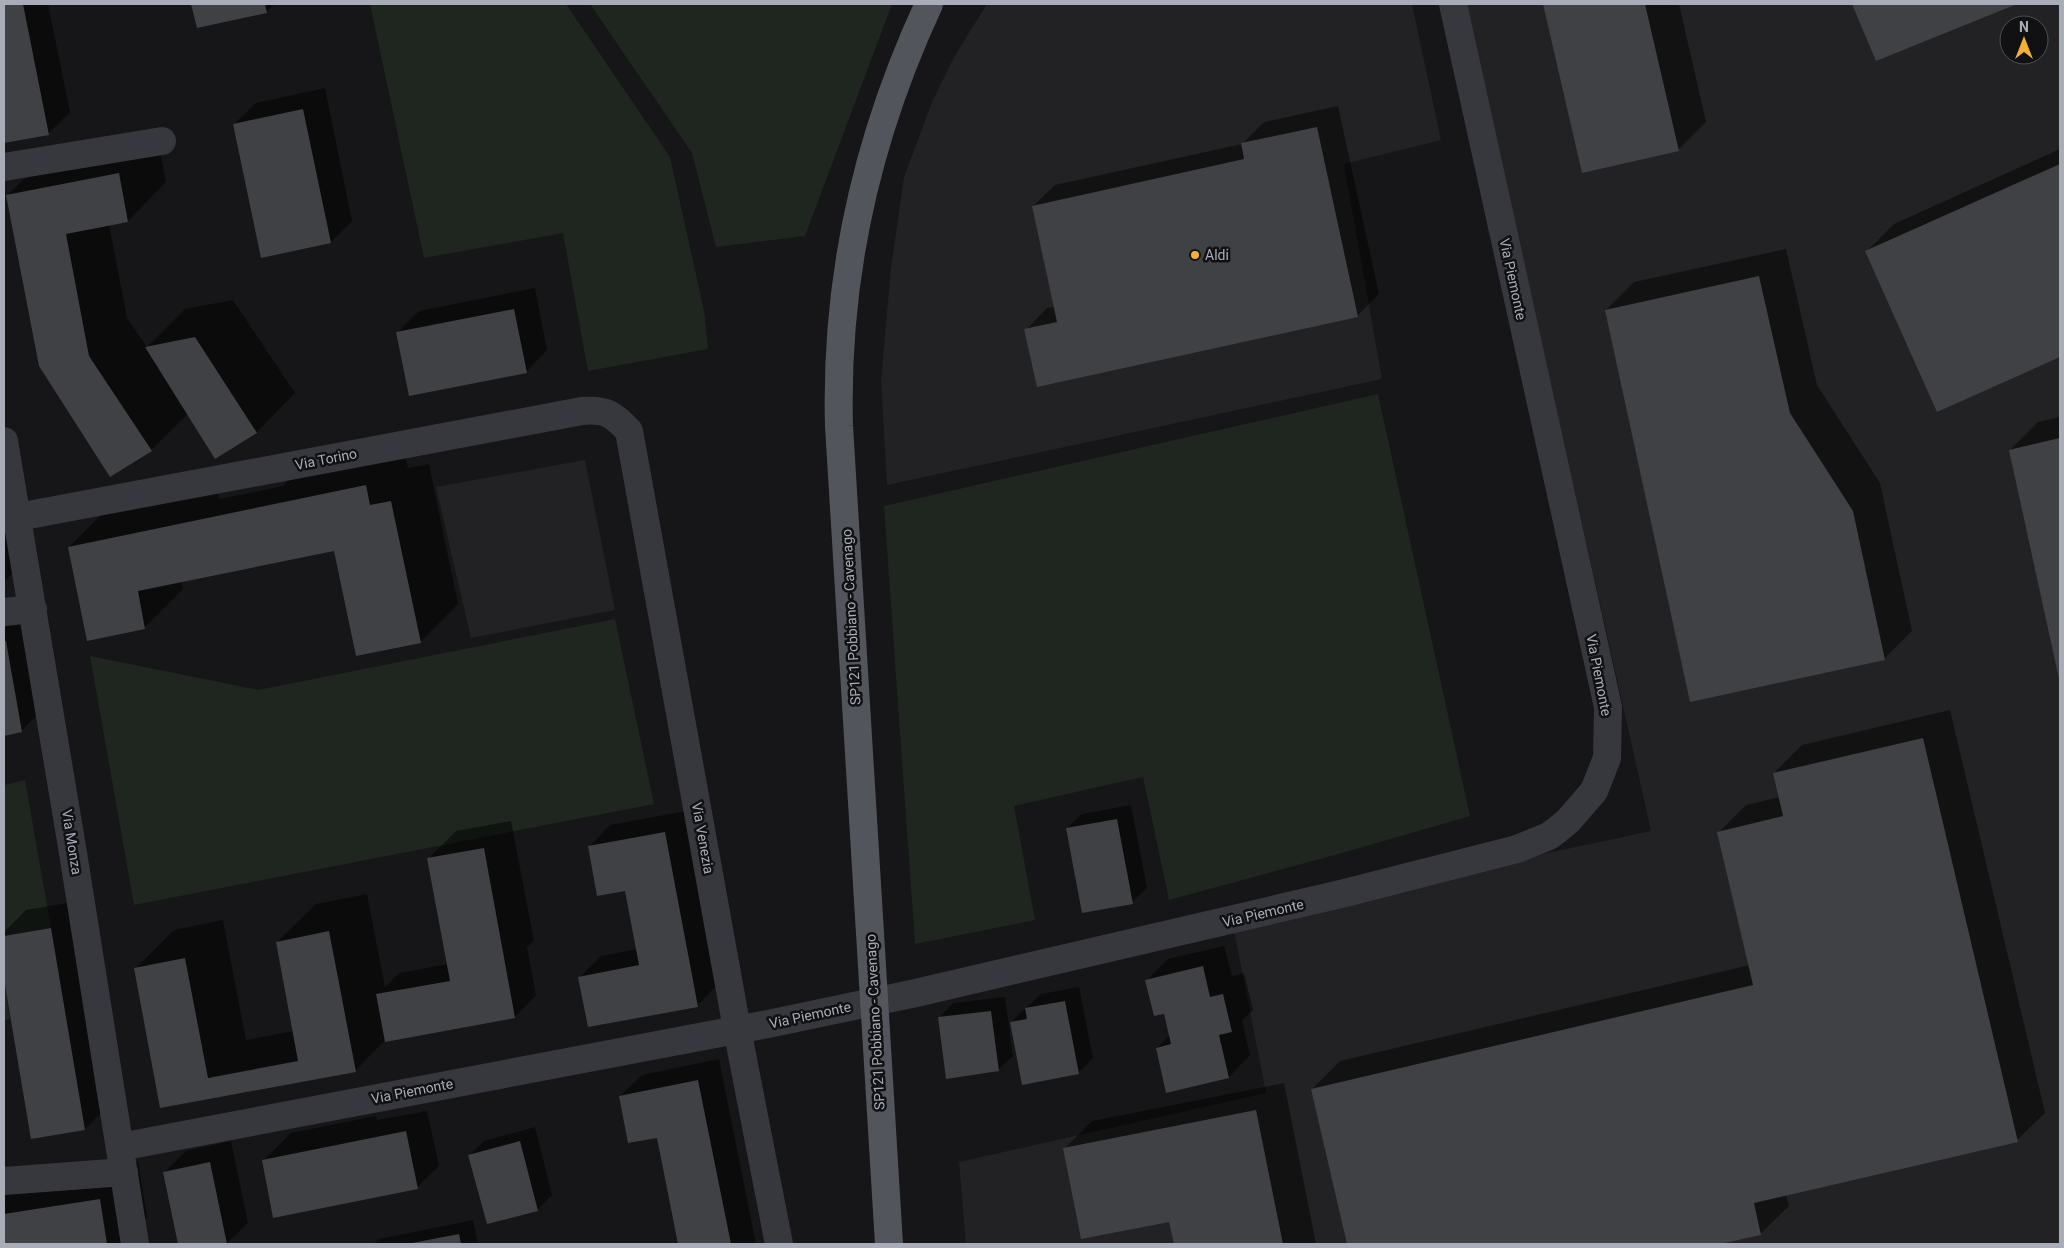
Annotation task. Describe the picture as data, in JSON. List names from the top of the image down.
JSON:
{
  "streets": {
    "main road": ["SP121 Pobbiano - Cavenago"],
    "street": [
      "Via Piemonte",
      "Via Torino",
      "Via Venezia",
      "Via Monza"
    ]
  },
  "crossings": [
    ["Via Piemonte", "Via Venezia"],
    ["Via Piemonte", "Via Monza"],
    ["Via Torino", "Via Venezia"],
    ["Via Torino", "Via Monza"]
  ],
  "places": ["Aldi"],
  "north": "top"
}
